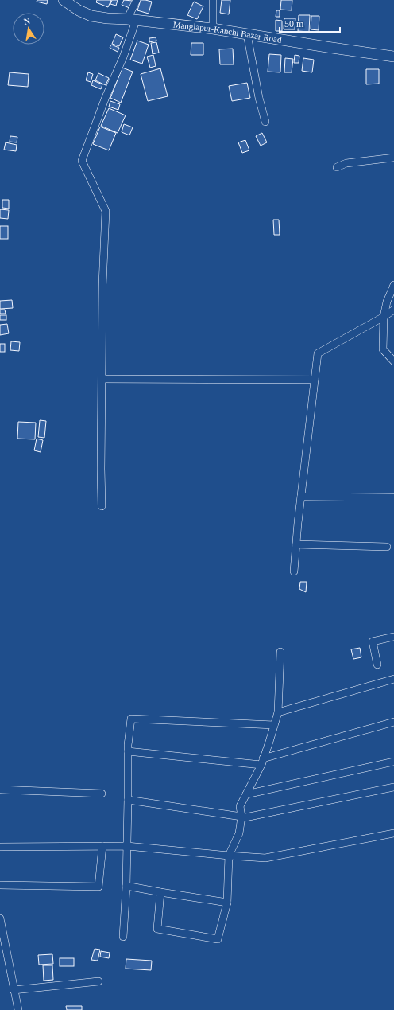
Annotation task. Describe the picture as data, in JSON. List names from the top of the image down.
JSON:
{
  "streets": {
    "street": ["Manglapur-Kanchi Bazar Road"]
  },
  "scale_bar": "50 m",
  "north": "top"
}
